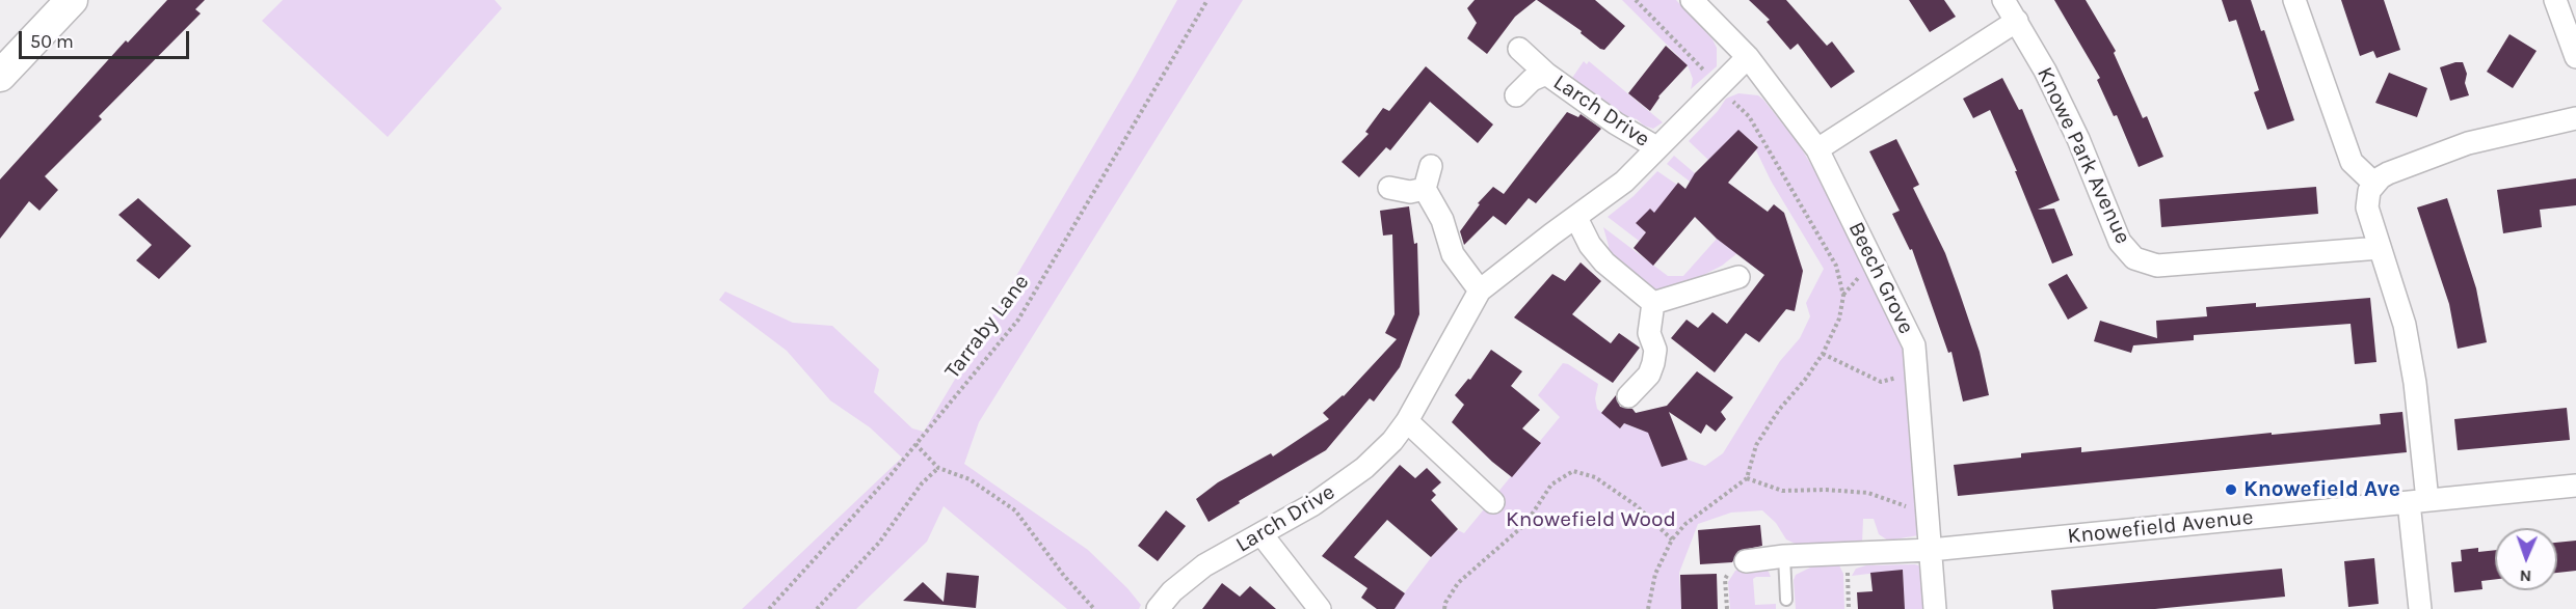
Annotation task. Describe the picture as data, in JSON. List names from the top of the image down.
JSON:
{
  "streets": {
    "street": [
      "Larch Drive",
      "Knowe Park Avenue",
      "Beech Grove",
      "Knowefield Avenue"
    ],
    "path": ["Tarraby Lane"]
  },
  "crossings": [
    ["Larch Drive", "Beech Grove"],
    ["Beech Grove", "Knowefield Avenue"]
  ],
  "parks": ["Knowefield Wood"],
  "places": ["Knowefield Ave"],
  "scale_bar": "50 m",
  "north": "bottom"
}
